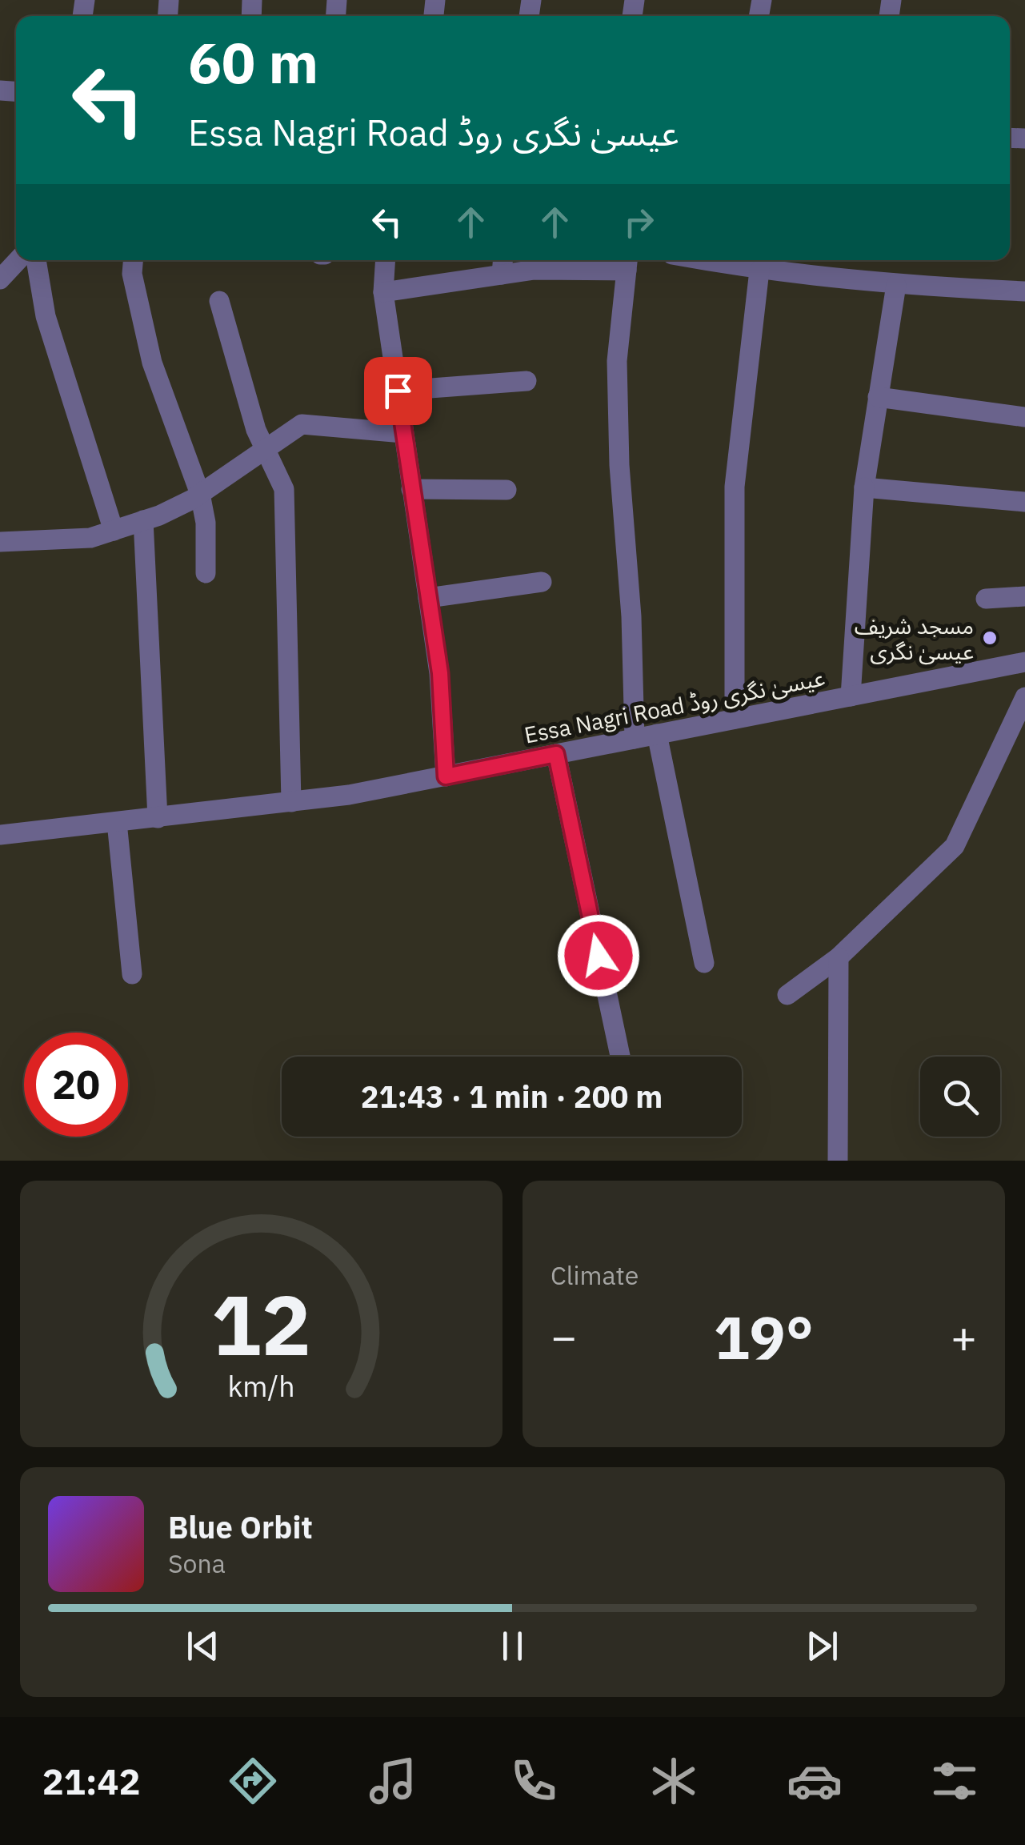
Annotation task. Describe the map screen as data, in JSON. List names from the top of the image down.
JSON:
{
  "streets": {
    "street": ["Essa Nagri Road عیسیٰ نگری روڈ"]
  },
  "places": ["مسجد شریف عیسیٰ نگری"],
  "page": {
    "turn": ["60 m", "Essa Nagri Road عیسیٰ نگری روڈ"],
    "limit": "20",
    "trip": "21:43 · 1 min · 200 m",
    "tile": "Climate",
    "heat": ["−", "19°", "+"],
    "song": ["Blue Orbit", "Sona"],
    "tabs": "21:42",
    "gauge": ["12", "km/h"]
  }
}
